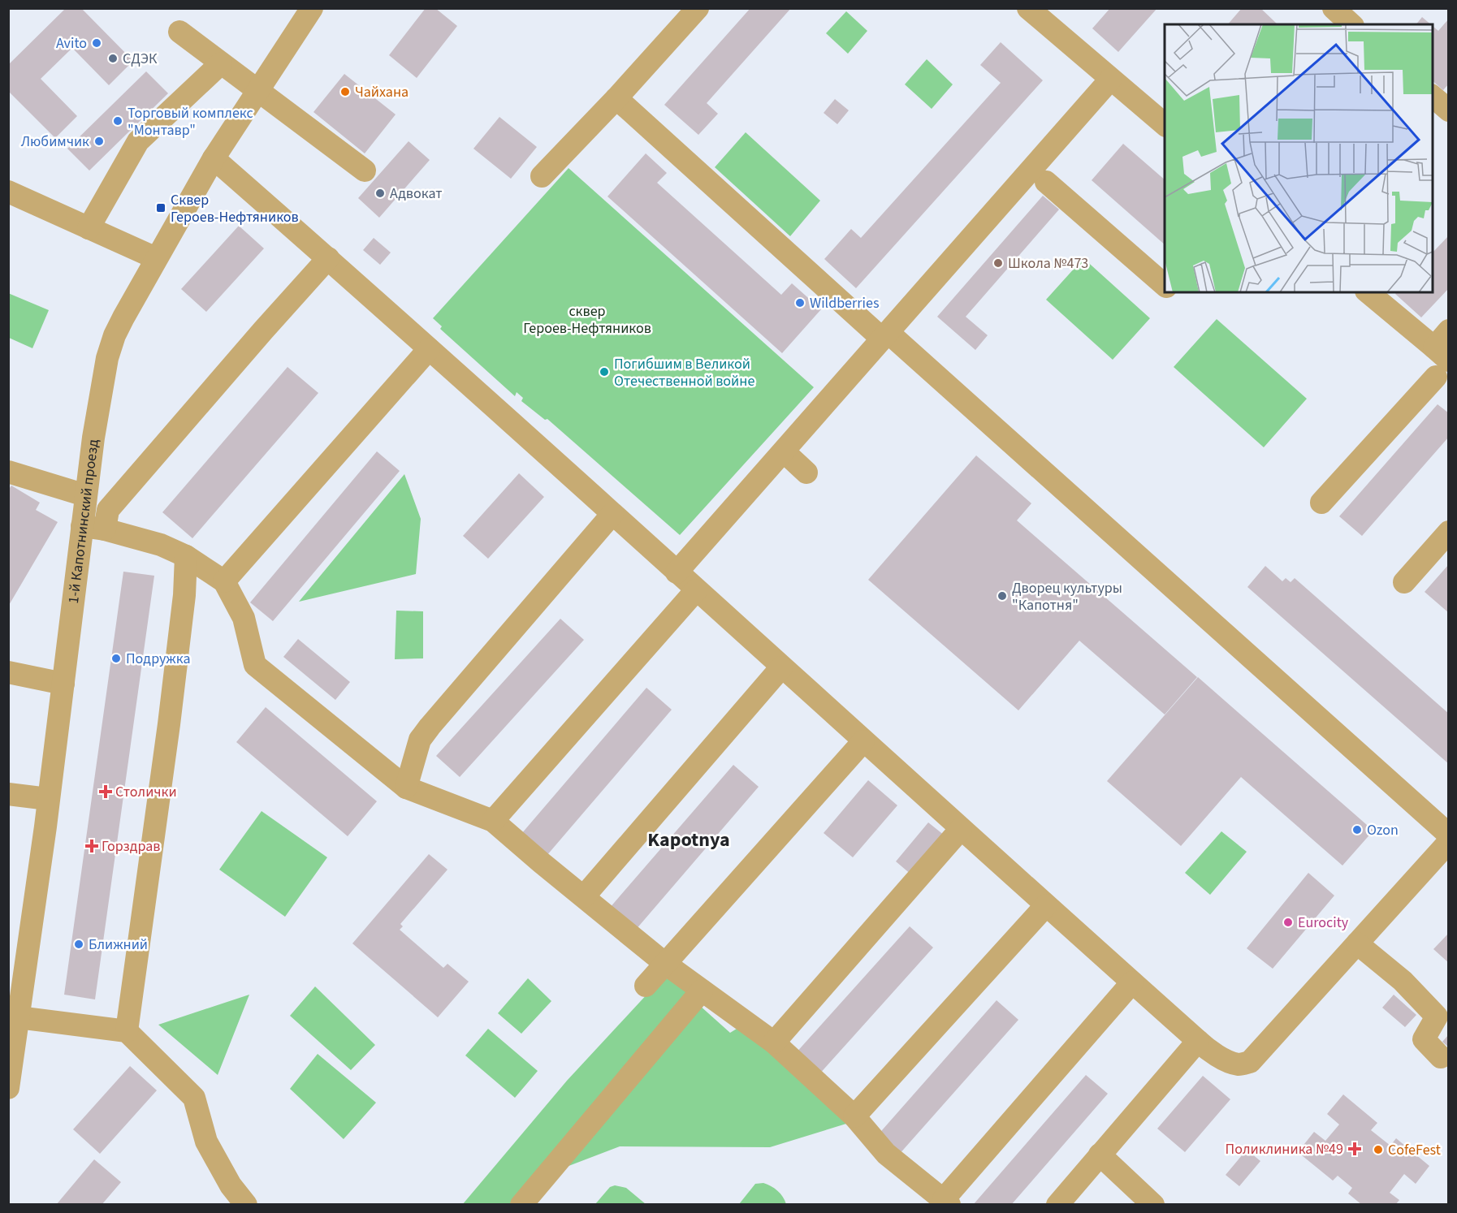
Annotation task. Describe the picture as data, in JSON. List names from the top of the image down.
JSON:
{
  "streets": {
    "street": ["1-й Капотнинский проезд"]
  },
  "districts": ["Kapotnya"],
  "parks": ["сквер Героев-Нефтяников"],
  "places": {
    "other": [
      "Avito",
      "СДЭК",
      "Чайхана",
      "Торговый комплекс \"Монтавр\"",
      "Любимчик",
      "Адвокат",
      "Школа №473",
      "Wildberries",
      "Погибшим в Великой Отечественной войне",
      "Дворец культуры \"Капотня\"",
      "Подружка",
      "Ozon",
      "Eurocity",
      "Ближний",
      "CofeFest"
    ],
    "transit": ["Сквер Героев-Нефтяников"],
    "health": ["Столички", "Горздрав", "Поликлиника №49"]
  }
}
